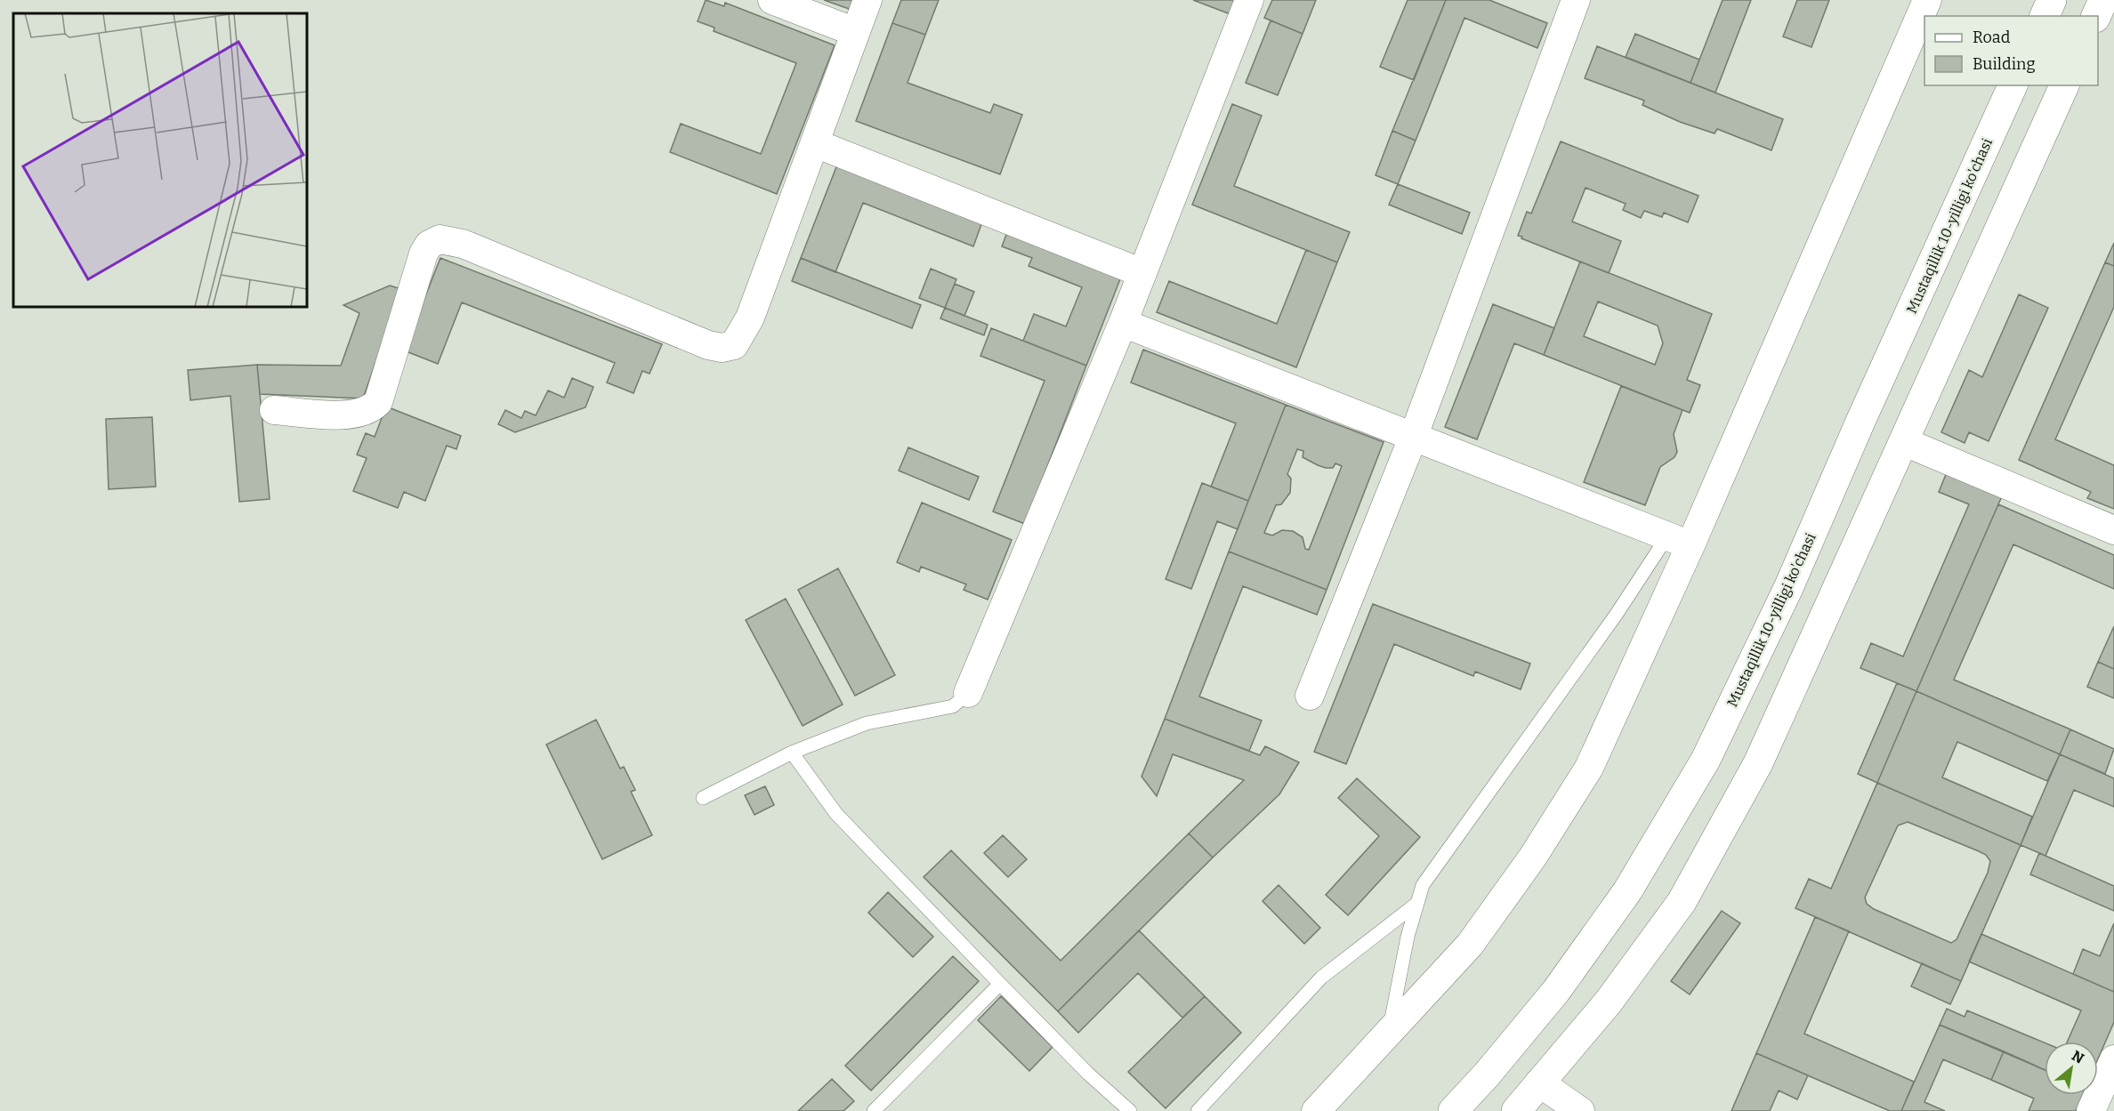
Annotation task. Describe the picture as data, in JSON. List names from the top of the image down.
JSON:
{
  "streets": {
    "main road": ["Mustaqillik 10-yilligi ko'chasi"]
  },
  "legend": ["Road", "Building"],
  "north": "top right"
}
